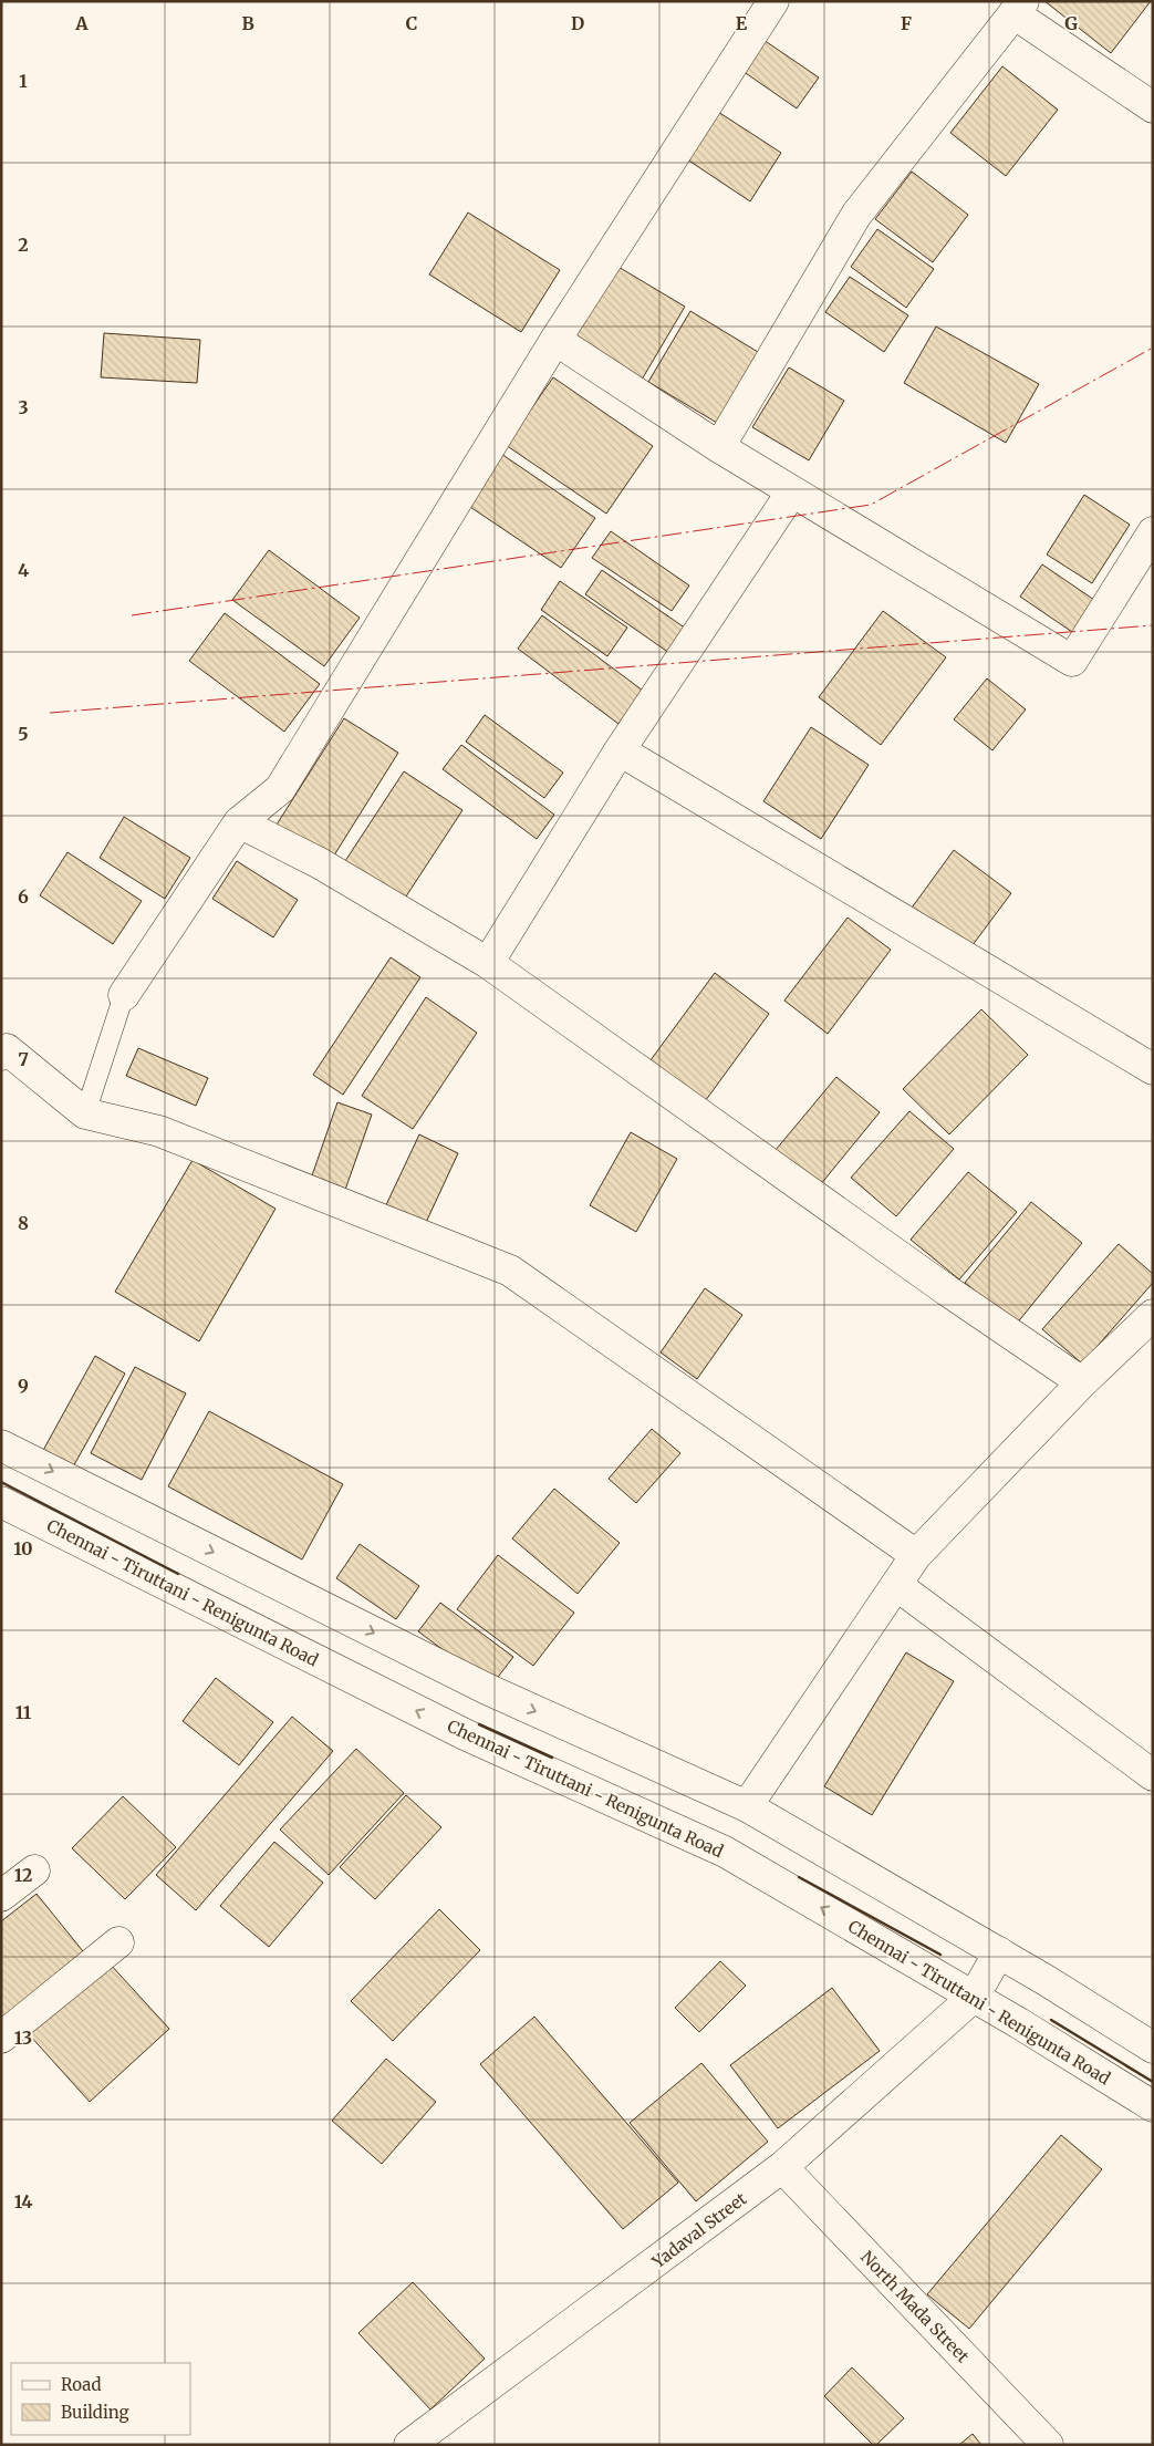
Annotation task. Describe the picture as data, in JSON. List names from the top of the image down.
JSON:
{
  "streets": {
    "street": ["Chennai - Tiruttani - Renigunta Road", "Yadaval Street", "North Mada Street"]
  },
  "crossings": [
    ["Chennai - Tiruttani - Renigunta Road", "Yadaval Street"],
    ["Yadaval Street", "North Mada Street"]
  ],
  "legend": ["Road", "Building"],
  "grid": {
    "columns": [
      "A",
      "B",
      "C",
      "D",
      "E",
      "F",
      "G"
    ],
    "rows": [
      "1",
      "2",
      "3",
      "4",
      "5",
      "6",
      "7",
      "8",
      "9",
      "10",
      "11",
      "12",
      "13",
      "14"
    ]
  }
}
